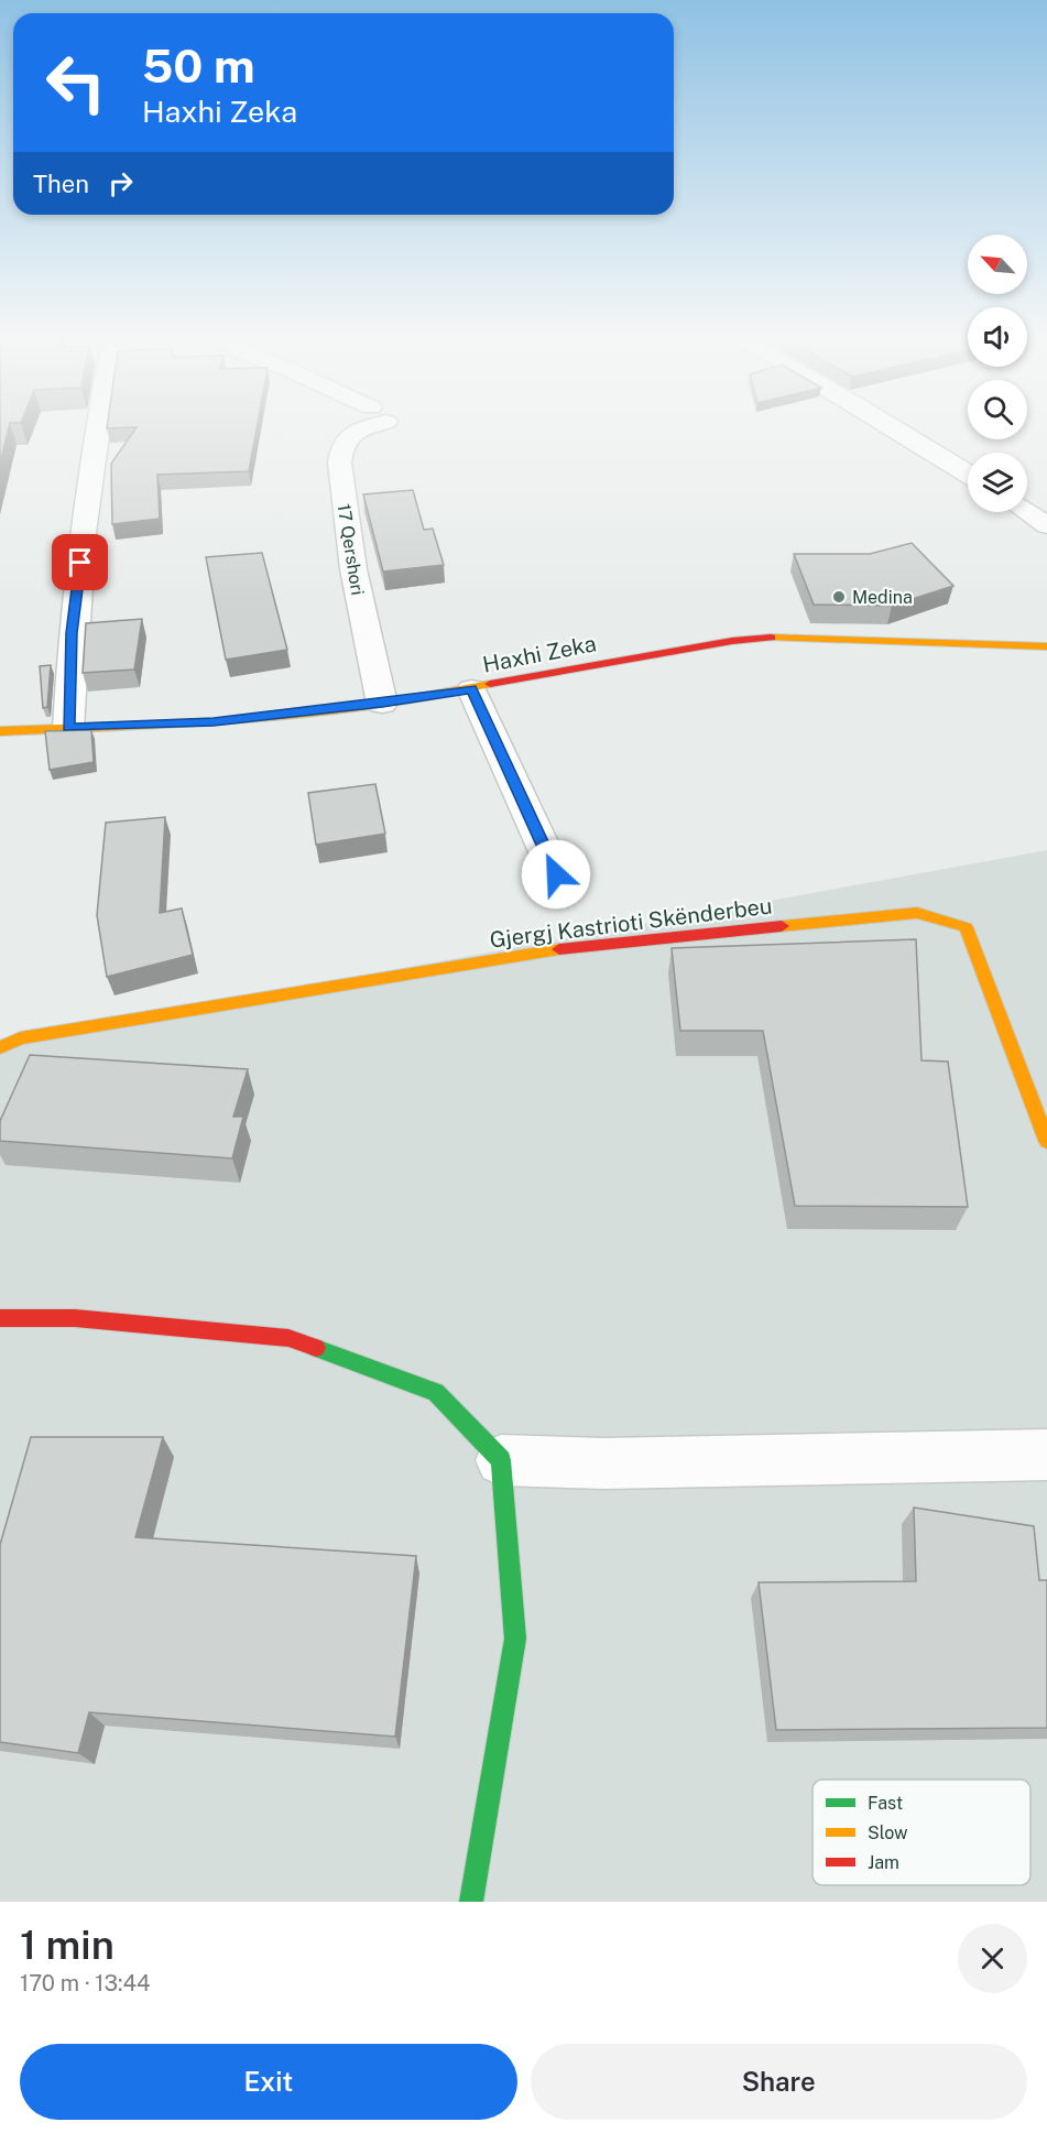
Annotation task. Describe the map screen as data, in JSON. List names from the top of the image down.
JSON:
{
  "streets": {
    "street": ["17 Qershori", "Haxhi Zeka", "Gjergj Kastrioti Skënderbeu"]
  },
  "crossings": [
    ["17 Qershori", "Haxhi Zeka"]
  ],
  "places": ["Medina"],
  "legend": ["Fast", "Slow", "Jam"],
  "north": "top left",
  "page": {
    "turn": ["50 m", "Haxhi Zeka"],
    "then": "Then",
    "heading": ["1 min", "170 m · 13:44"],
    "buttons": ["Exit", "Share"]
  }
}
